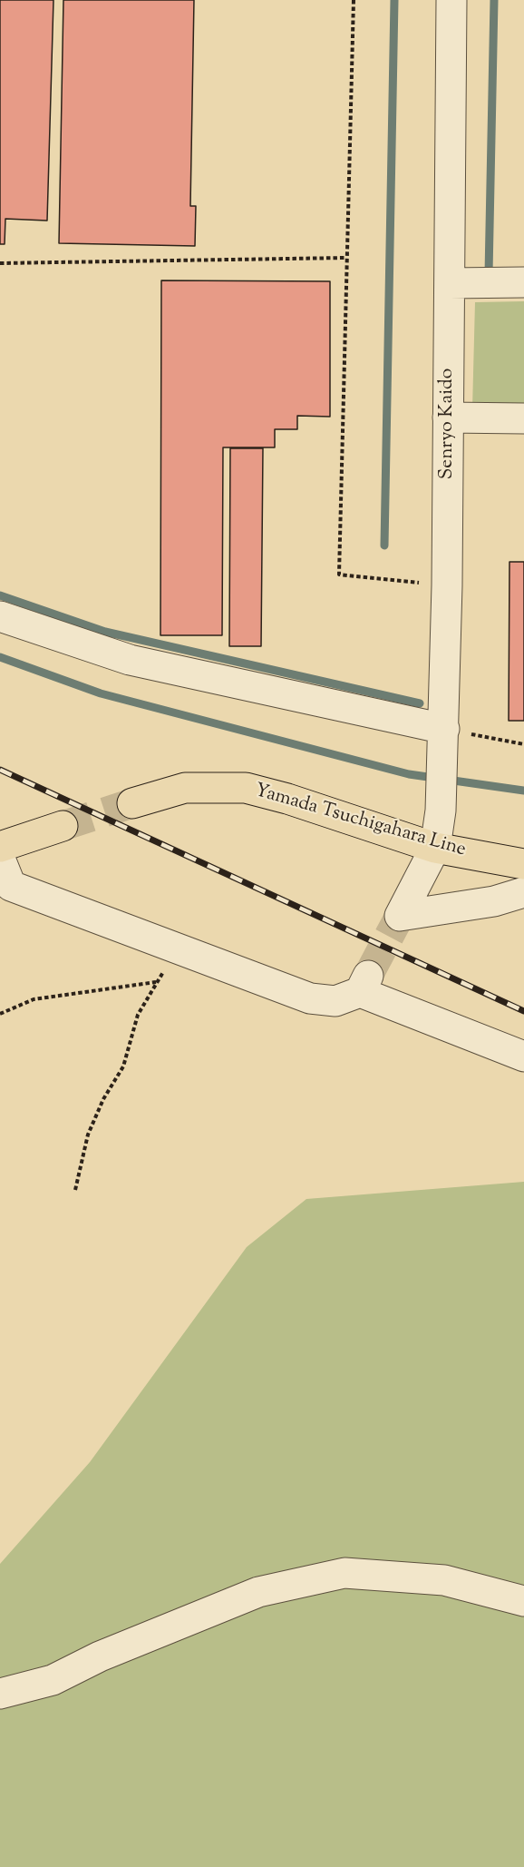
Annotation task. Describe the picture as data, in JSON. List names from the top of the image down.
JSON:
{
  "streets": {
    "main road": ["Yamada Tsuchigahara Line"],
    "street": ["Senryo Kaido"]
  },
  "crossings": [
    ["Senryo Kaido", "Yamada Tsuchigahara Line"]
  ]
}
